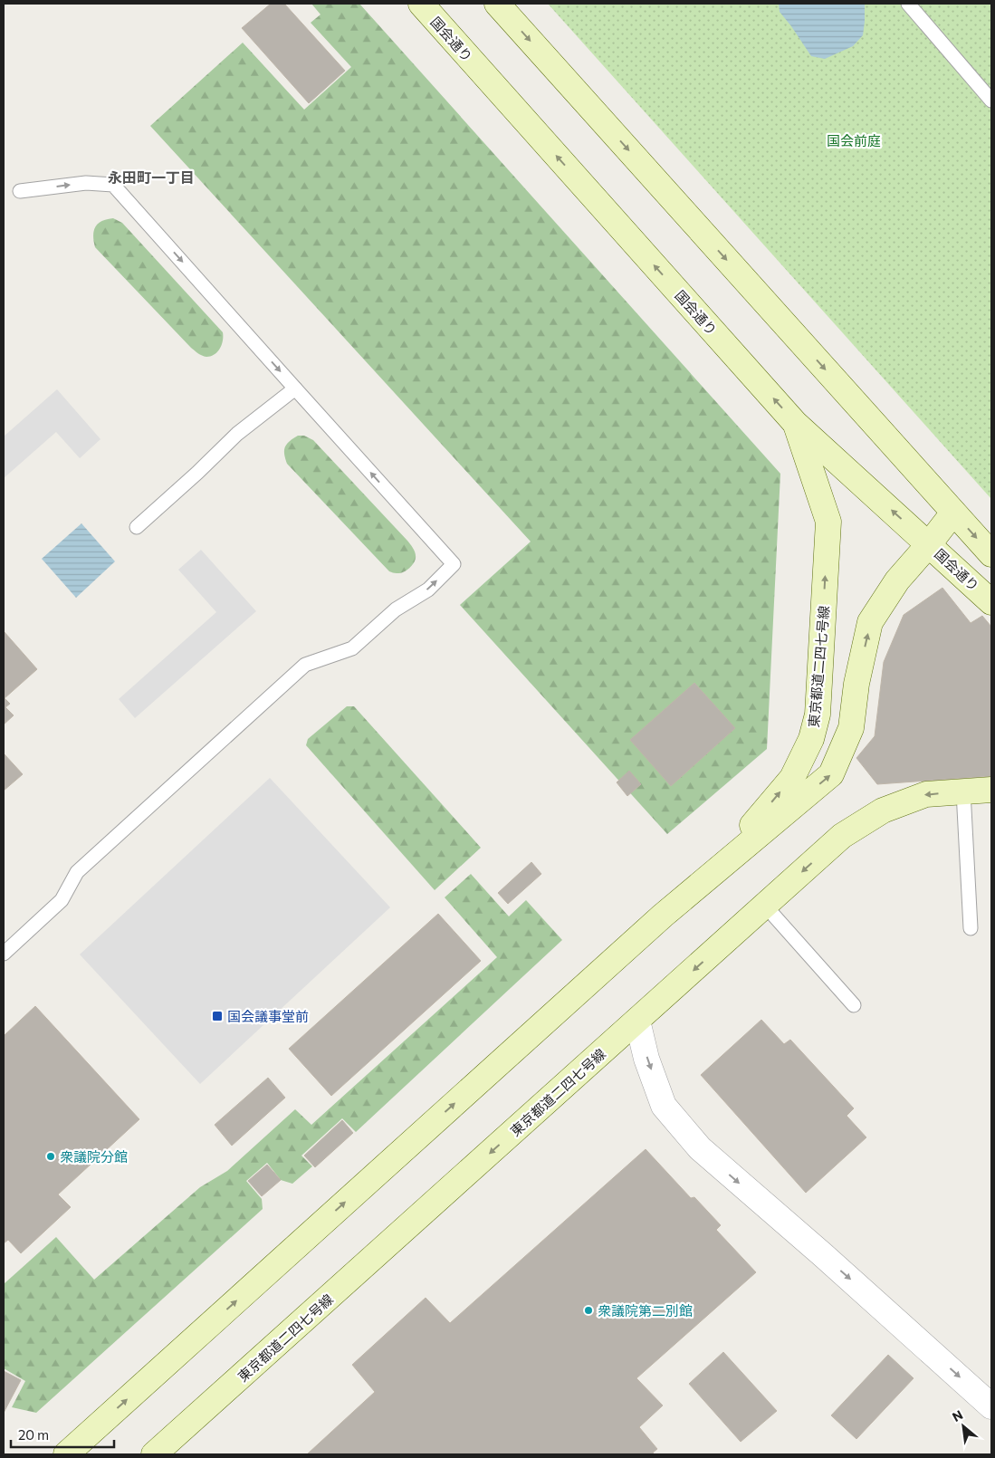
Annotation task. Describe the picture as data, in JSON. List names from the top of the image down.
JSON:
{
  "streets": {
    "main road": ["国会通り", "東京都道二四七号線"]
  },
  "crossings": [
    ["国会通り", "東京都道二四七号線"]
  ],
  "districts": ["永田町一丁目"],
  "parks": ["国会前庭"],
  "places": {
    "transit": ["国会議事堂前"],
    "other": ["衆議院分館", "衆議院第二別館"]
  },
  "scale_bar": "20 m",
  "north": "top left"
}
